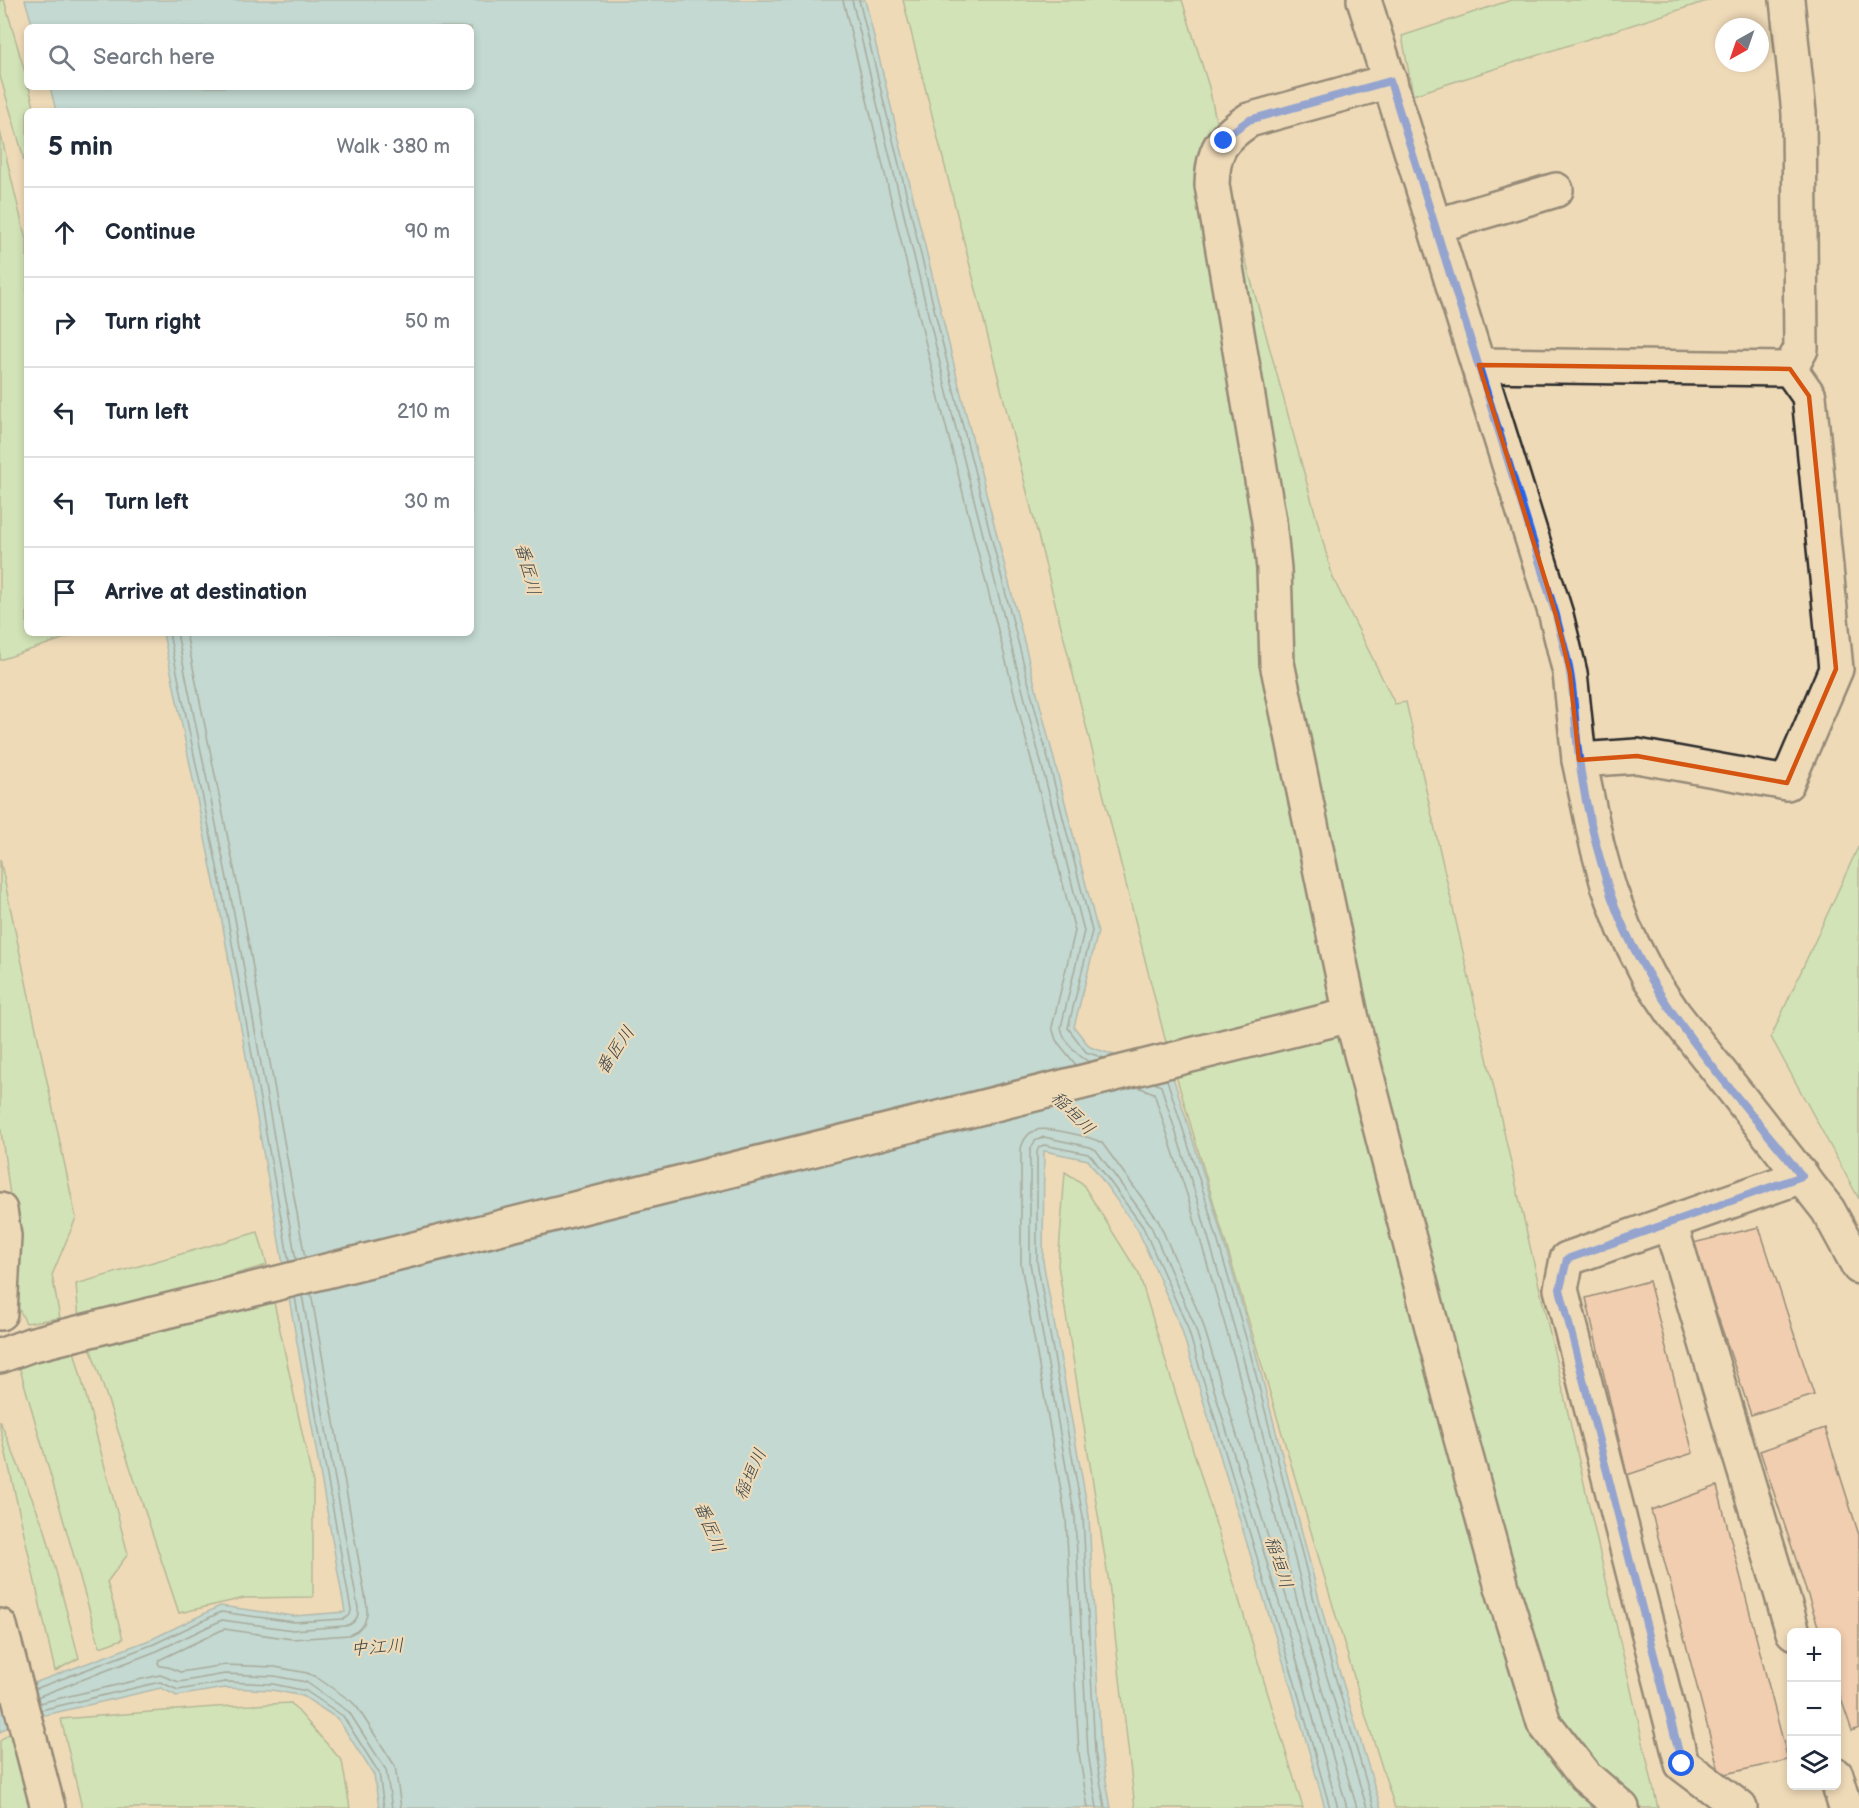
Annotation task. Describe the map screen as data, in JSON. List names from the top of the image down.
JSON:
{
  "water": ["番匠川", "稲垣川", "中江川"],
  "north": "bottom left",
  "page": {
    "search": "Search here",
    "heading": ["5 min", "Walk · 380 m"],
    "list": [
      ["Continue", "90 m"],
      ["Turn right", "50 m"],
      ["Turn left", "210 m"],
      ["Turn left", "30 m"],
      "Arrive at destination"
    ],
    "map_buttons": ["+", "−"]
  }
}
